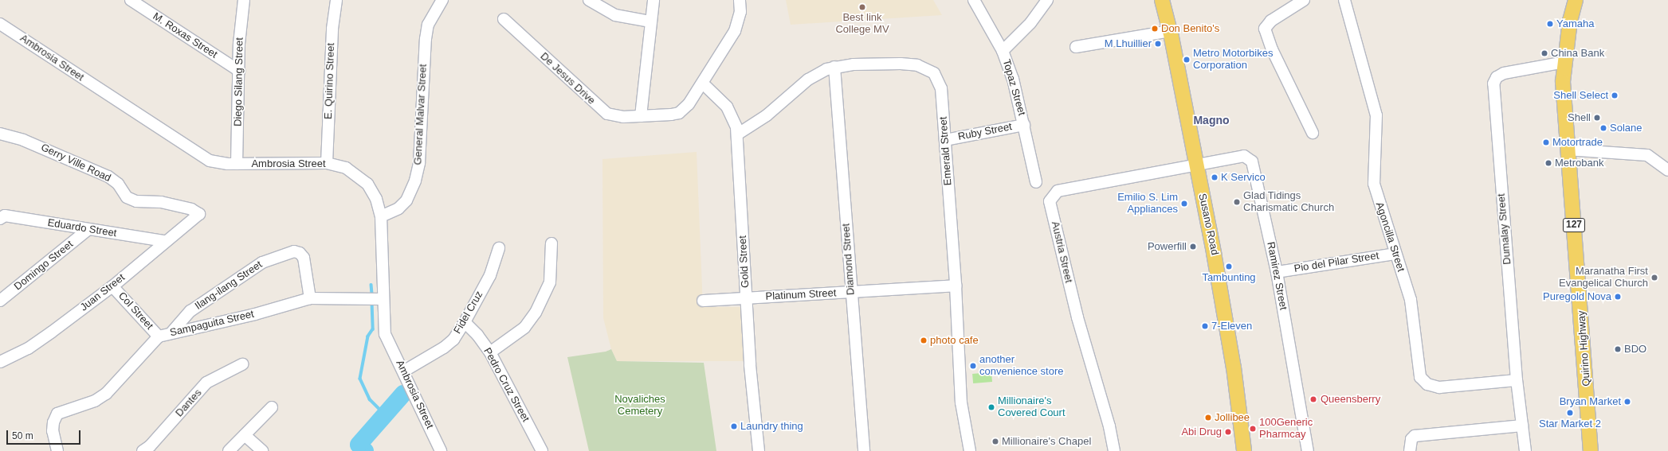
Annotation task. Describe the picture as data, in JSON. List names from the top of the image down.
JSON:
{
  "streets": {
    "main road": ["Susano Road", "127", "Quirino Highway"],
    "street": [
      "M. Roxas Street",
      "Ambrosia Street",
      "De Jesus Drive",
      "E. Quirino Street",
      "Diego Silang Street",
      "Topaz Street",
      "General Malvar Street",
      "Ruby Street",
      "Emerald Street",
      "Gerry Ville Road",
      "Eduardo Street",
      "Dumalay Street",
      "Agoncilla Street",
      "Austria Street",
      "Diamond Street",
      "Gold Street",
      "Pio del Pilar Street",
      "Domingo Street",
      "Ramirez Street",
      "Ilang-ilang Street",
      "Juan Street",
      "Platinum Street",
      "Col Street",
      "Fidel Cruz",
      "Sampaguita Street",
      "Pedro Cruz Street",
      "Dantes"
    ]
  },
  "crossings": [
    ["M. Roxas Street", "Diego Silang Street"],
    ["Ambrosia Street", "E. Quirino Street"],
    ["Ambrosia Street", "Diego Silang Street"],
    ["Ambrosia Street", "General Malvar Street"],
    ["Ambrosia Street", "Fidel Cruz"],
    ["Ambrosia Street", "Sampaguita Street"],
    ["De Jesus Drive", "Gold Street"],
    ["Topaz Street", "Ruby Street"],
    ["Ruby Street", "Emerald Street"],
    ["Emerald Street", "Diamond Street"],
    ["Emerald Street", "Gold Street"],
    ["Emerald Street", "Platinum Street"],
    ["Gerry Ville Road", "Juan Street"],
    ["Susano Road", "Austria Street"],
    ["Susano Road", "Ramirez Street"],
    ["Eduardo Street", "Domingo Street"],
    ["Eduardo Street", "Juan Street"],
    ["Dumalay Street", "Agoncilla Street"],
    ["Dumalay Street", "Quirino Highway"],
    ["Agoncilla Street", "Pio del Pilar Street"],
    ["Austria Street", "Ramirez Street"],
    ["Diamond Street", "Platinum Street"],
    ["Gold Street", "Platinum Street"],
    ["Pio del Pilar Street", "Ramirez Street"],
    ["Ilang-ilang Street", "Sampaguita Street"],
    ["Juan Street", "Col Street"],
    ["Col Street", "Sampaguita Street"],
    ["Fidel Cruz", "Pedro Cruz Street"]
  ],
  "districts": ["Magno"],
  "parks": ["Novaliches Cemetery"],
  "places": [
    "Best link College MV",
    "Yamaha",
    "Don Benito's",
    "M Lhuillier",
    "China Bank",
    "Metro Motorbikes Corporation",
    "Shell Select",
    "Shell",
    "Solane",
    "Motortrade",
    "Metrobank",
    "K Servico",
    "Glad Tidings Charismatic Church",
    "Emilio S. Lim Appliances",
    "Powerfill",
    "Tambunting",
    "Maranatha First Evangelical Church",
    "Puregold Nova",
    "7-Eleven",
    "photo cafe",
    "BDO",
    "another convenience store",
    "Queensberry",
    "Bryan Market",
    "Millionaire's Covered Court",
    "Star Market 2",
    "Jollibee",
    "Laundry thing",
    "100Generic Pharmcay",
    "Abi Drug",
    "Millionaire's Chapel"
  ],
  "scale_bar": "50 m"
}
